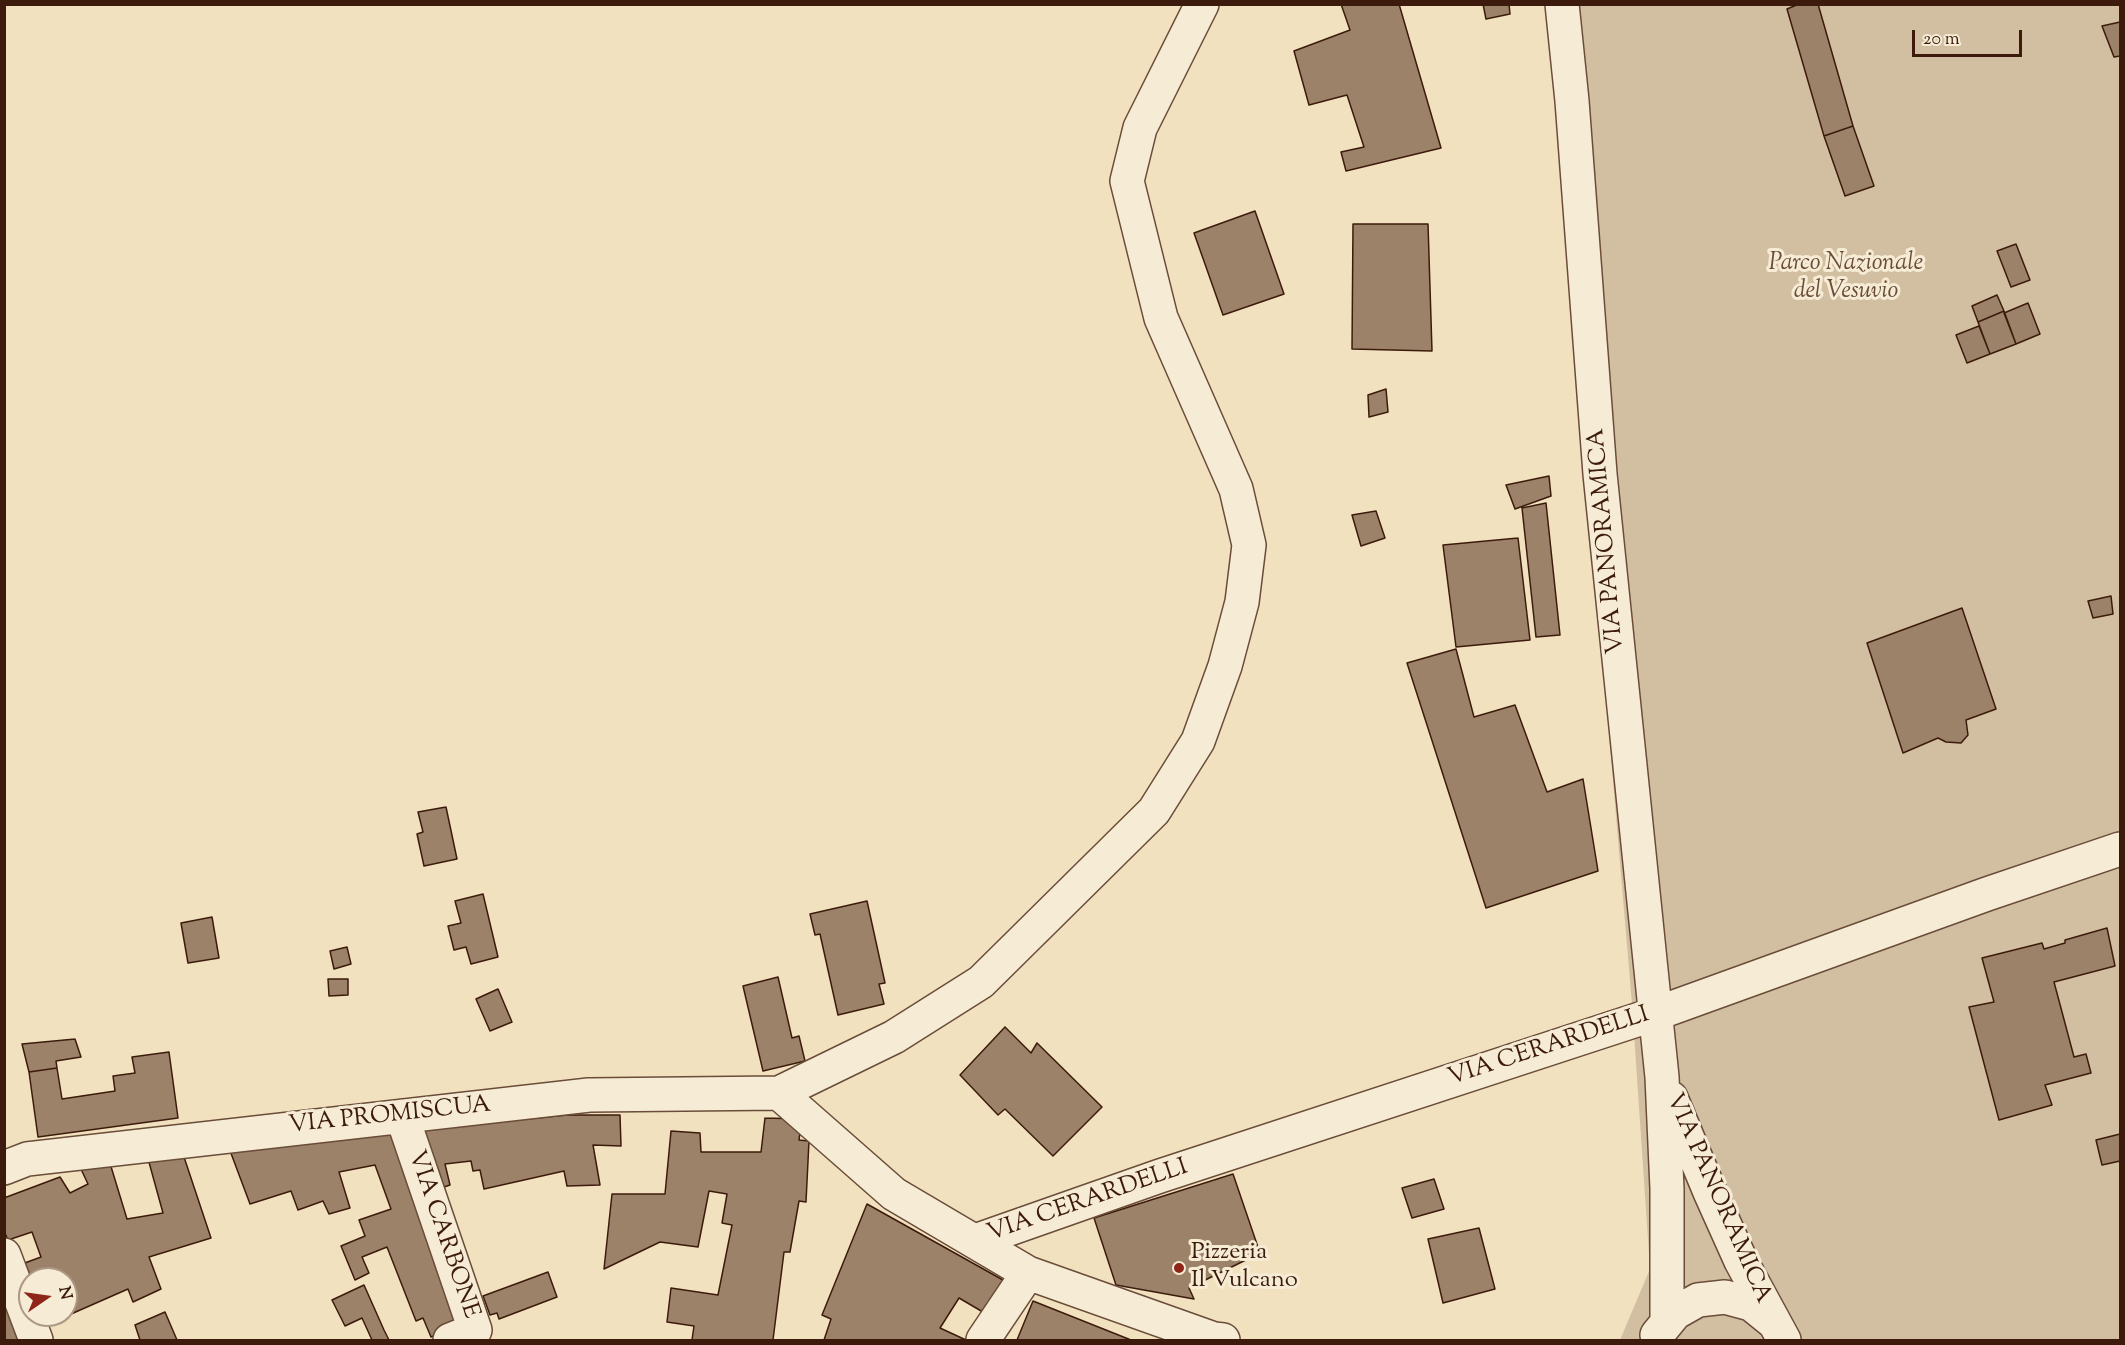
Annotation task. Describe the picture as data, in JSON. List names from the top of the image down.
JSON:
{
  "streets": {
    "street": [
      "VIA PANORAMICA",
      "VIA CERARDELLI",
      "VIA PROMISCUA",
      "VIA CARBONE"
    ]
  },
  "crossings": [
    ["VIA PANORAMICA", "VIA CERARDELLI"],
    ["VIA PROMISCUA", "VIA CARBONE"]
  ],
  "parks": ["Parco Nazionale del Vesuvio"],
  "places": ["Pizzeria Il Vulcano"],
  "scale_bar": "20 m",
  "north": "right"
}
